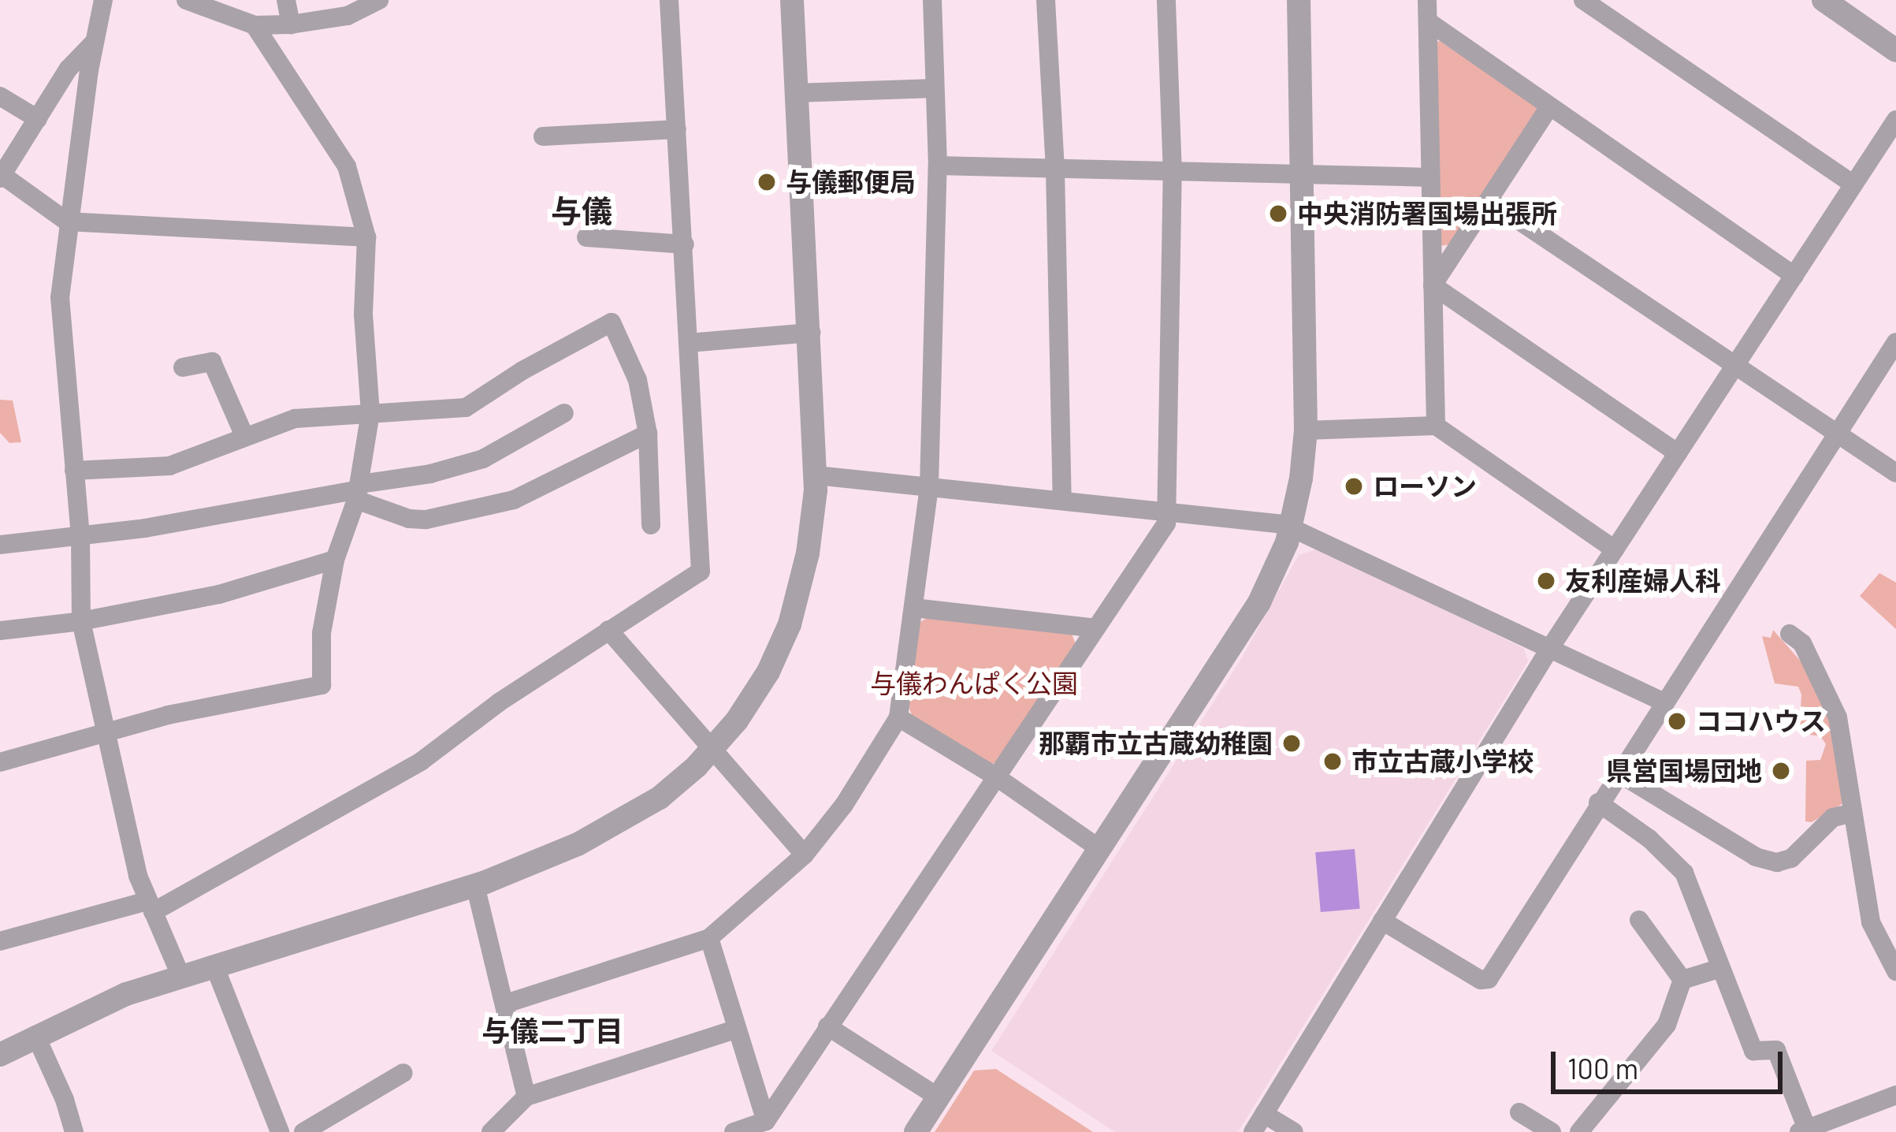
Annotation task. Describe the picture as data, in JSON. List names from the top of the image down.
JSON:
{
  "districts": ["与儀", "与儀二丁目"],
  "parks": ["与儀わんぱく公園"],
  "places": [
    "与儀郵便局",
    "中央消防署国場出張所",
    "ローソン",
    "友利産婦人科",
    "ココハウス",
    "那覇市立古蔵幼稚園",
    "市立古蔵小学校",
    "県営国場団地"
  ],
  "scale_bar": "100 m"
}
